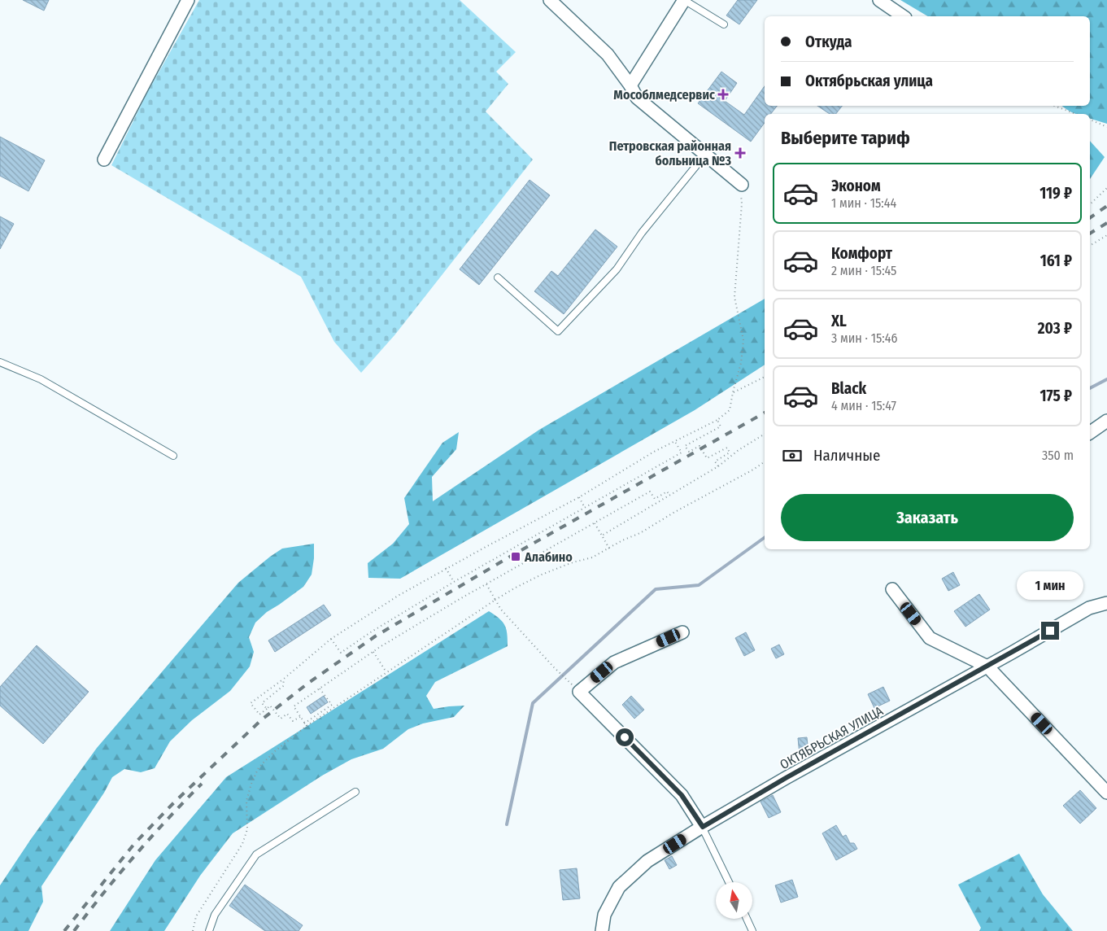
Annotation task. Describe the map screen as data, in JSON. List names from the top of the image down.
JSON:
{
  "streets": {
    "street": ["ОКТЯБРЬСКАЯ УЛИЦА"]
  },
  "places": {
    "health": ["Мособлмедсервис", "Петровская районная больница №3"],
    "transit": ["Алабино"]
  },
  "north": "top",
  "page": {
    "banner": ["Откуда", "Октябрьская улица"],
    "heading": "Выберите тариф",
    "list": [
      {
        "name": "Эконом",
        "note": "1 мин · 15:44",
        "value": "119 ₽"
      },
      {
        "name": "Комфорт",
        "note": "2 мин · 15:45",
        "value": "161 ₽"
      },
      {
        "name": "XL",
        "note": "3 мин · 15:46",
        "value": "203 ₽"
      },
      {
        "name": "Black",
        "note": "4 мин · 15:47",
        "value": "175 ₽"
      }
    ],
    "pay": ["Наличные", "350 m"],
    "buttons": "Заказать",
    "bubble": "1 мин"
  }
}
